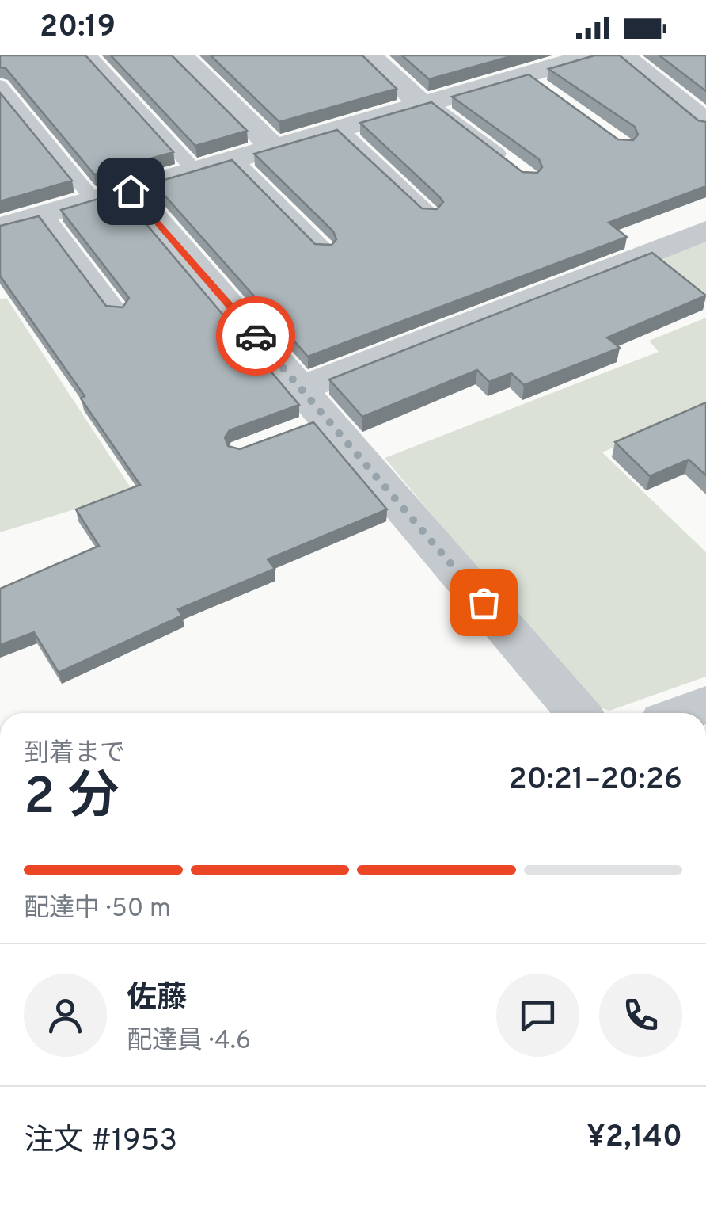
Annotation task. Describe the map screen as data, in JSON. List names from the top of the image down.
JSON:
{
  "page": {
    "status": "20:19",
    "heading": ["2 分", "到着まで", "20:21–20:26"],
    "panel": [
      "佐藤",
      "配達員 · 4.6",
      "注文 #1953",
      "¥2,140"
    ],
    "bar": "配達中 · 50 m"
  }
}
